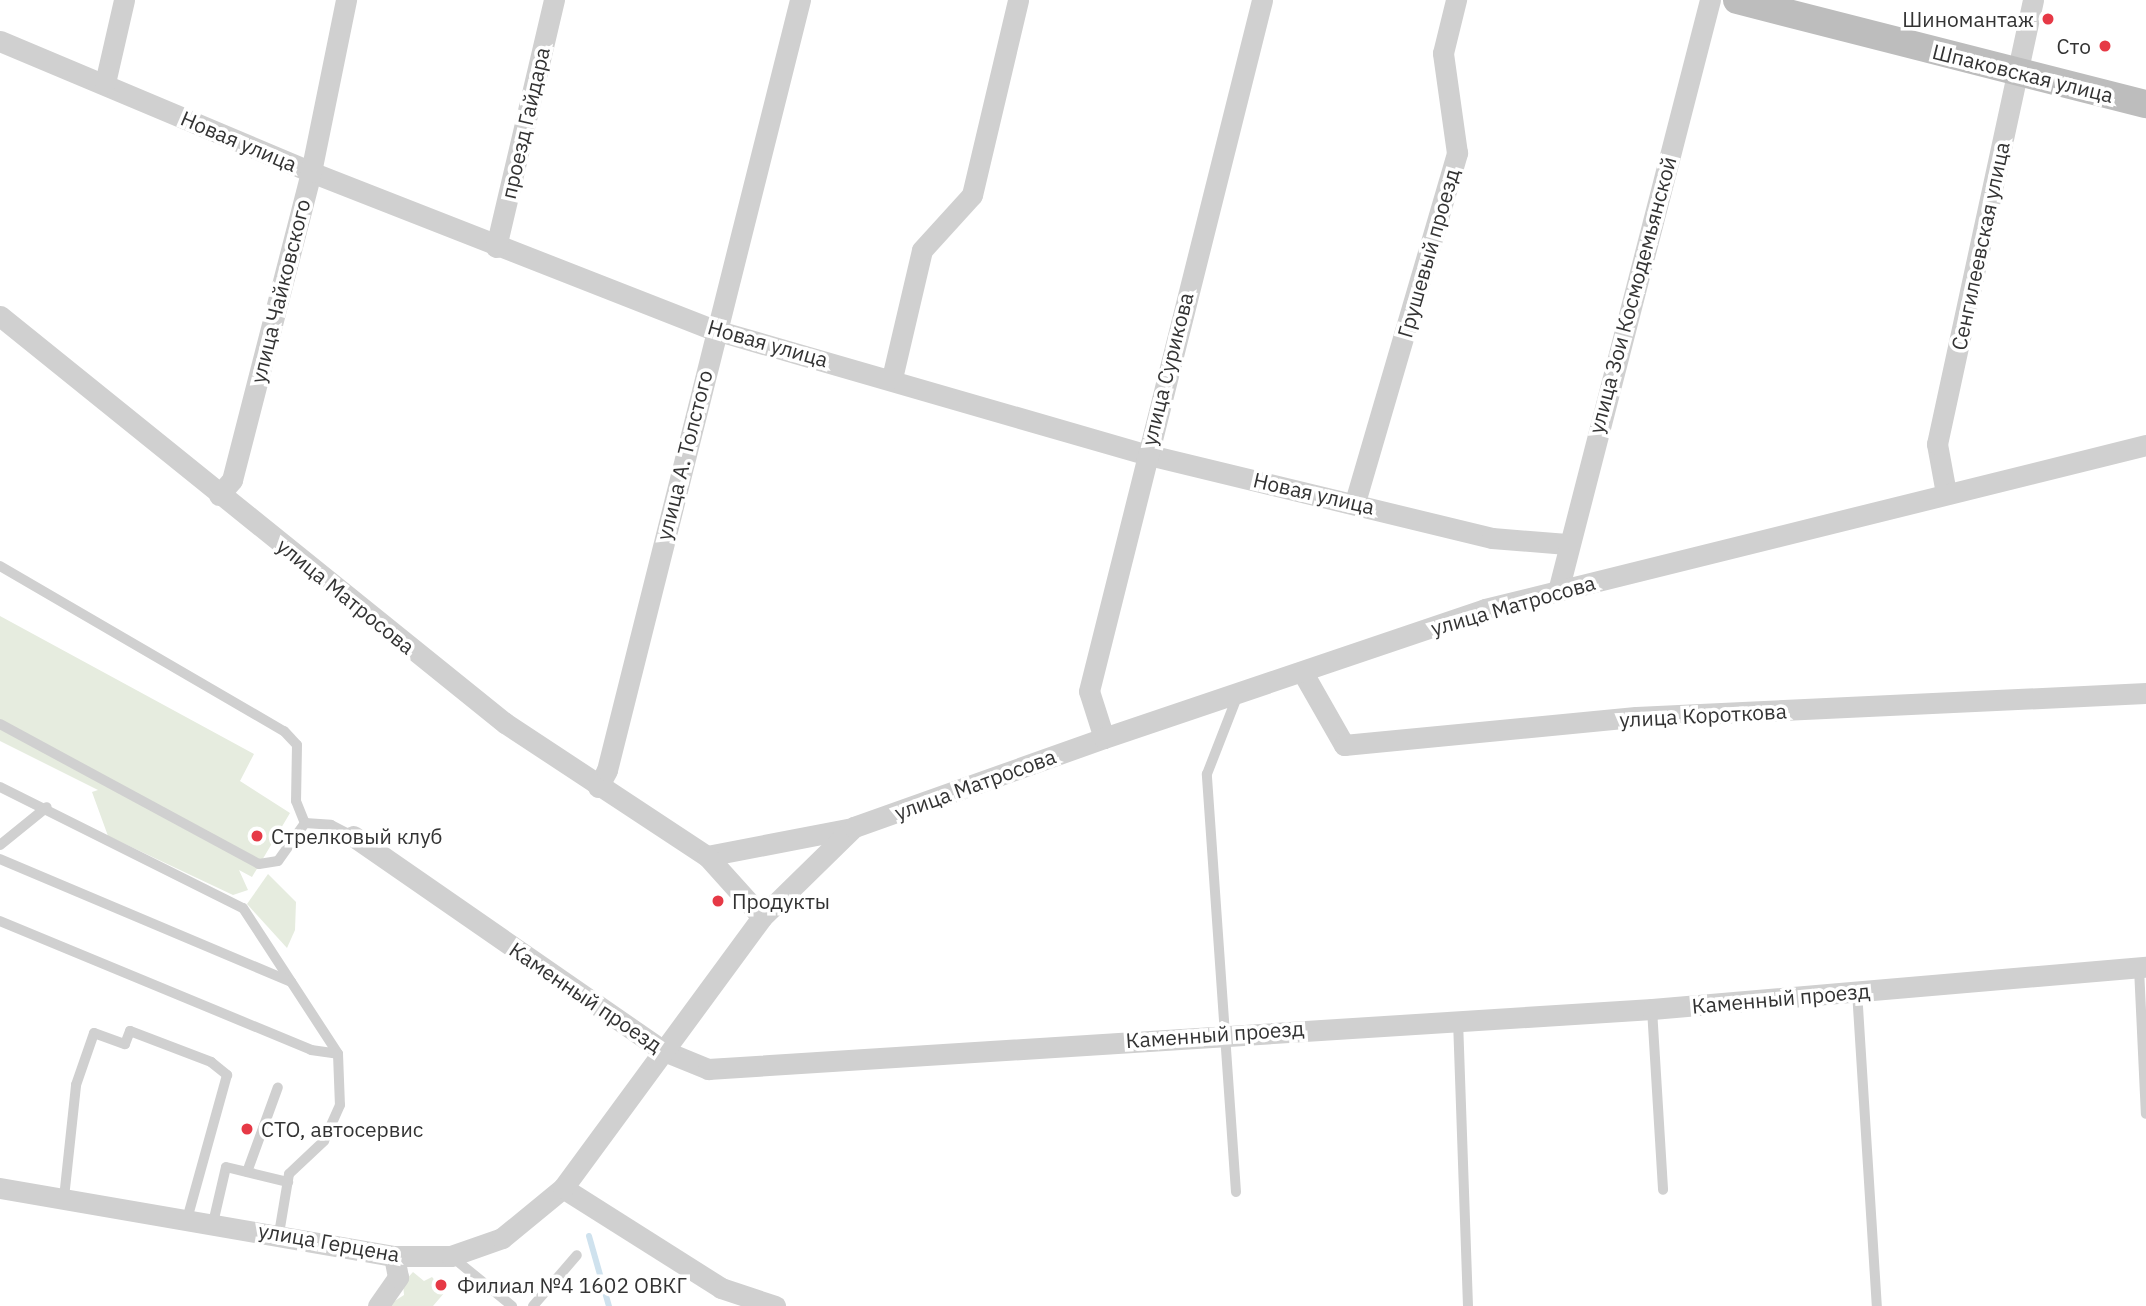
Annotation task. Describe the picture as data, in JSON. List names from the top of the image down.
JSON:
{
  "streets": {
    "main road": ["Шпаковская улица"],
    "street": [
      "проезд Гайдара",
      "Новая улица",
      "Сенгилеевская улица",
      "Грушевый проезд",
      "улица Чайковского",
      "улица Зои Космодемьянской",
      "улица Сурикова",
      "улица А. Толстого",
      "улица Матросова",
      "улица Короткова",
      "Каменный проезд",
      "улица Герцена"
    ]
  },
  "crossings": [
    ["Шпаковская улица", "Сенгилеевская улица"],
    ["проезд Гайдара", "Новая улица"],
    ["Новая улица", "Грушевый проезд"],
    ["Новая улица", "улица Чайковского"],
    ["Новая улица", "улица Зои Космодемьянской"],
    ["Новая улица", "улица Сурикова"],
    ["Новая улица", "улица А. Толстого"],
    ["Сенгилеевская улица", "улица Матросова"],
    ["улица Чайковского", "улица Матросова"],
    ["улица Зои Космодемьянской", "улица Матросова"],
    ["улица Сурикова", "улица Матросова"],
    ["улица А. Толстого", "улица Матросова"],
    ["улица Матросова", "улица Короткова"],
    ["улица Матросова", "Каменный проезд"],
    ["улица Матросова", "улица Герцена"]
  ],
  "places": [
    "Шиномантаж",
    "Сто",
    "Стрелковый клуб",
    "Продукты",
    "СТО, автосервис",
    "Филиал №4 1602 ОВКГ"
  ]
}
